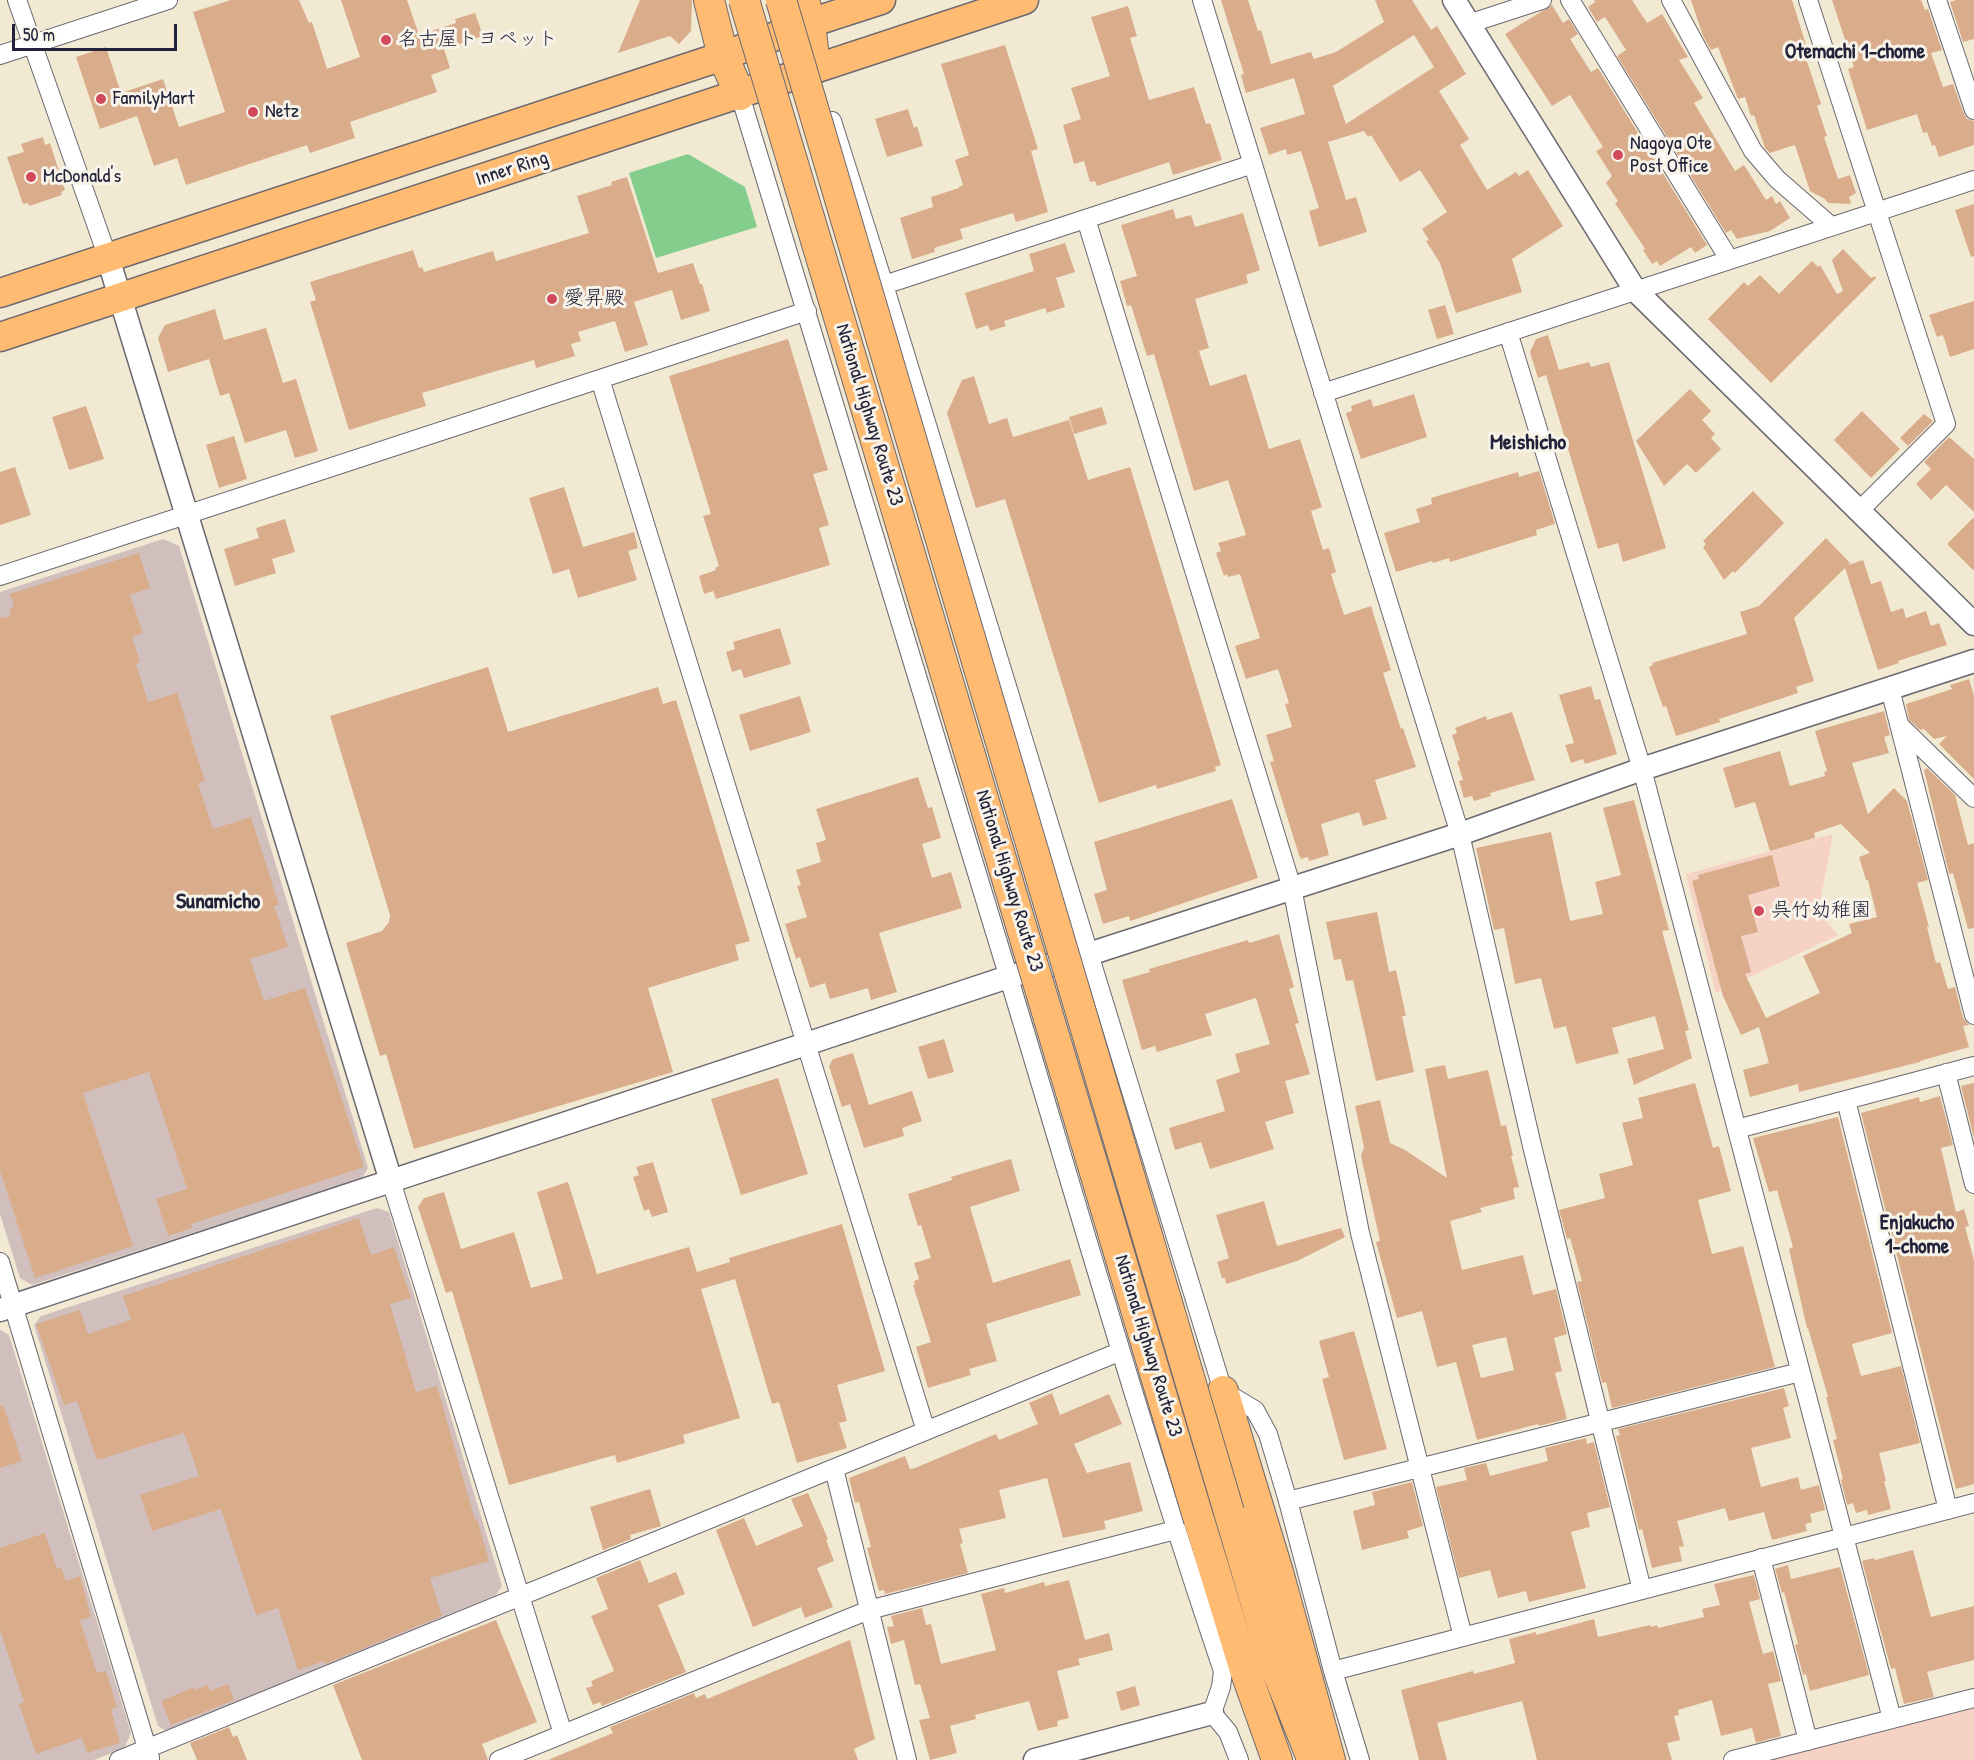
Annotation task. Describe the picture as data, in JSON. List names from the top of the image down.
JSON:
{
  "streets": {
    "highway": ["National Highway Route 23"],
    "main road": ["Inner Ring"]
  },
  "districts": [
    "Otemachi 1-chome",
    "Meishicho",
    "Sunamicho",
    "Enjakucho 1-chome"
  ],
  "places": [
    "名古屋トヨペット",
    "FamilyMart",
    "Netz",
    "Nagoya Ote Post Office",
    "McDonald's",
    "愛昇殿",
    "呉竹幼稚園"
  ],
  "scale_bar": "50 m"
}
